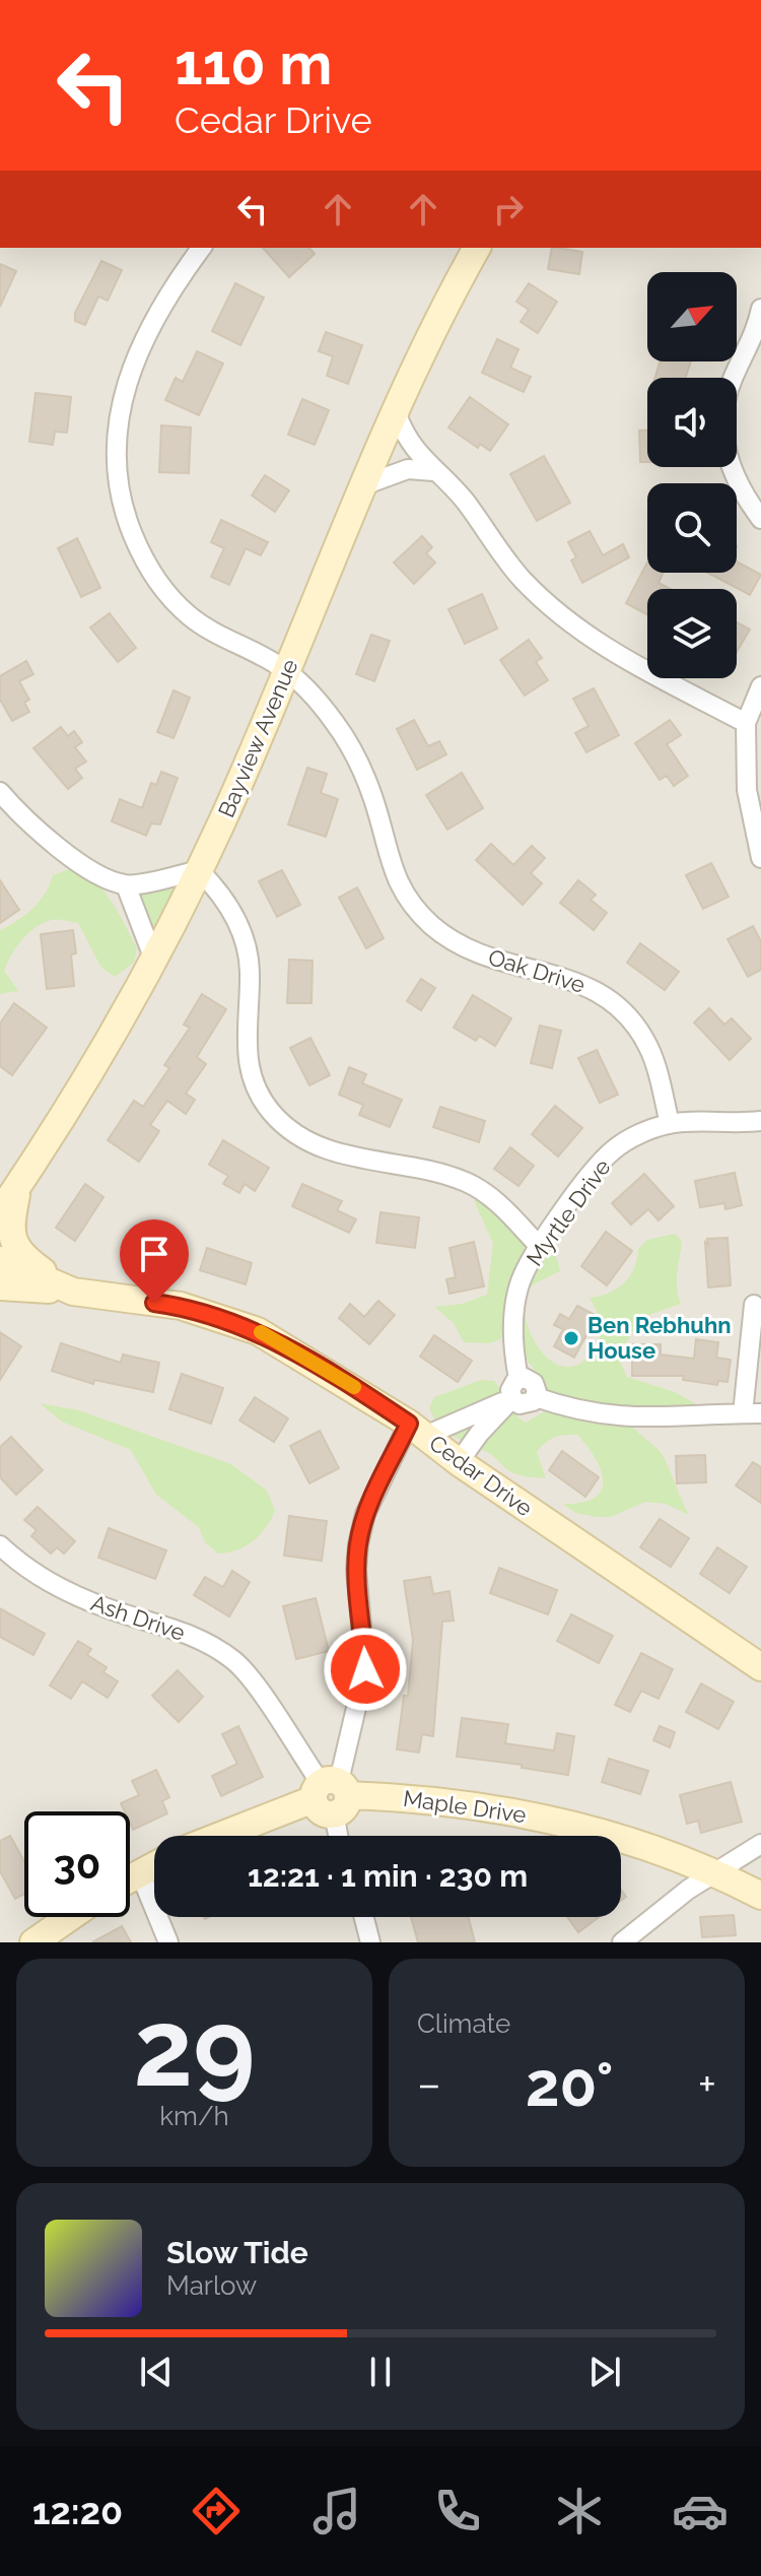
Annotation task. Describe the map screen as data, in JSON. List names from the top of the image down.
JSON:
{
  "streets": {
    "street": [
      "Bayview Avenue",
      "Oak Drive",
      "Myrtle Drive",
      "Cedar Drive",
      "Ash Drive",
      "Maple Drive"
    ]
  },
  "crossings": [
    ["Bayview Avenue", "Oak Drive"],
    ["Oak Drive", "Myrtle Drive"],
    ["Myrtle Drive", "Cedar Drive"],
    ["Ash Drive", "Maple Drive"]
  ],
  "places": ["Ben Rebhuhn House"],
  "north": "top right",
  "page": {
    "turn": ["110 m", "Cedar Drive"],
    "limit": "30",
    "trip": "12:21 · 1 min · 230 m",
    "tile": [
      ["29", "km/h"],
      "Climate"
    ],
    "heat": ["−", "20°", "+"],
    "song": ["Slow Tide", "Marlow"],
    "tabs": "12:20"
  }
}
